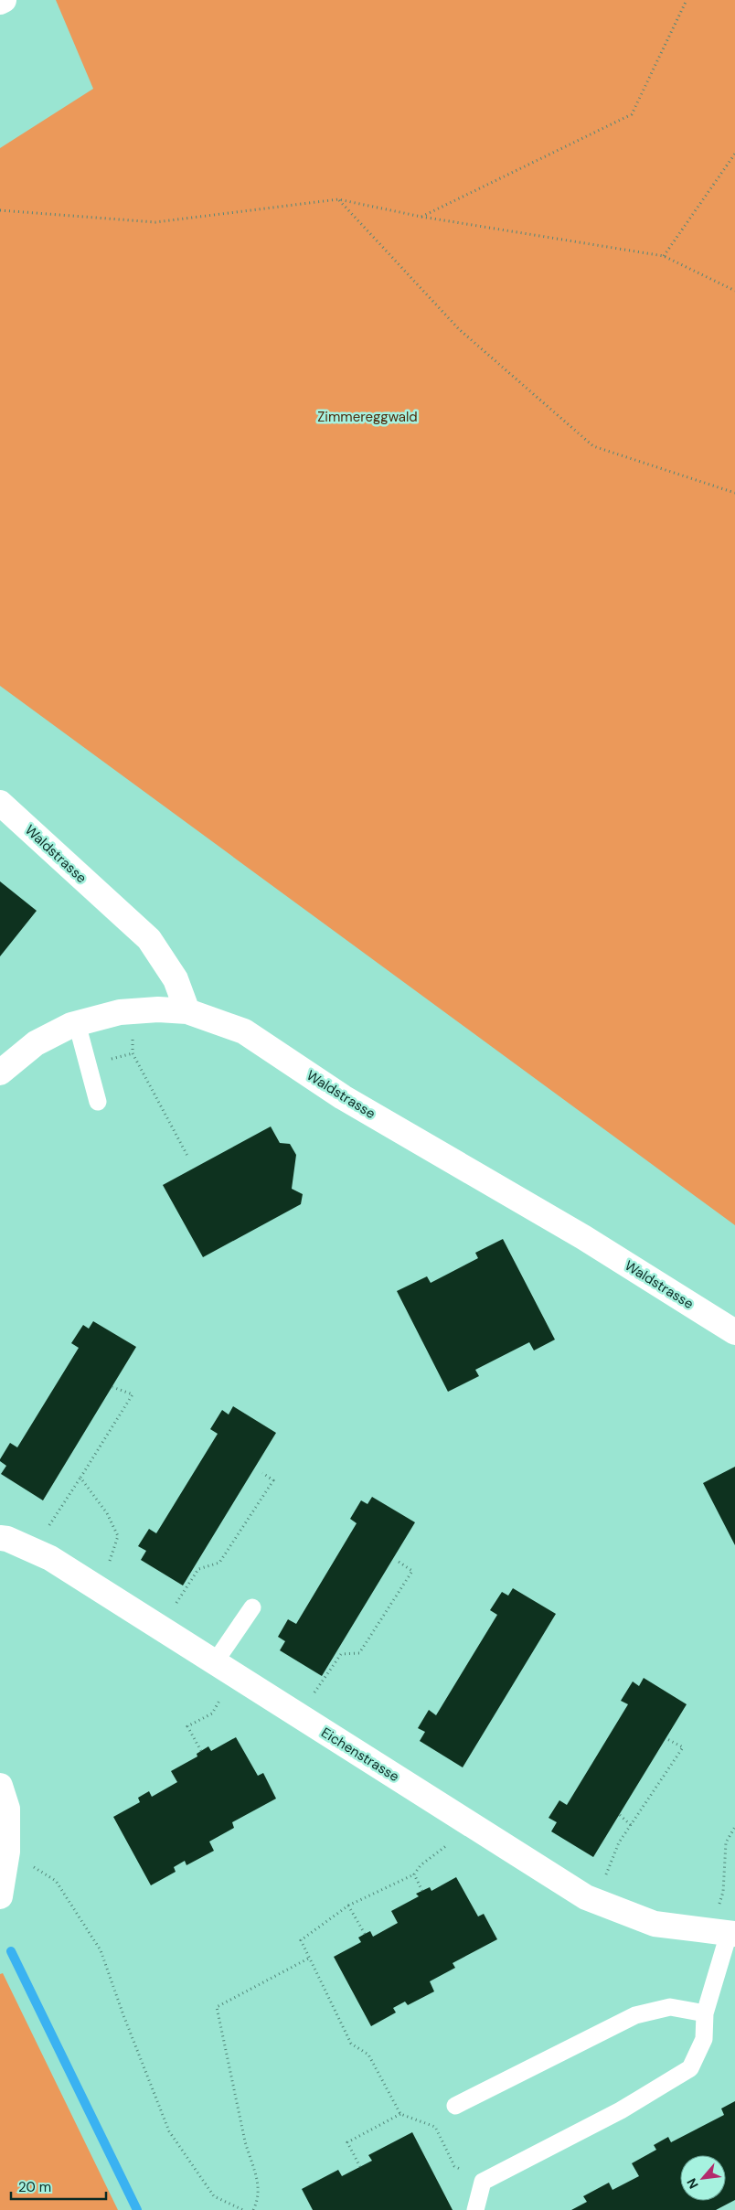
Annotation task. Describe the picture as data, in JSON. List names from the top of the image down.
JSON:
{
  "streets": {
    "street": ["Waldstrasse", "Eichenstrasse"]
  },
  "parks": ["Zimmereggwald"],
  "scale_bar": "20 m",
  "north": "bottom left"
}
